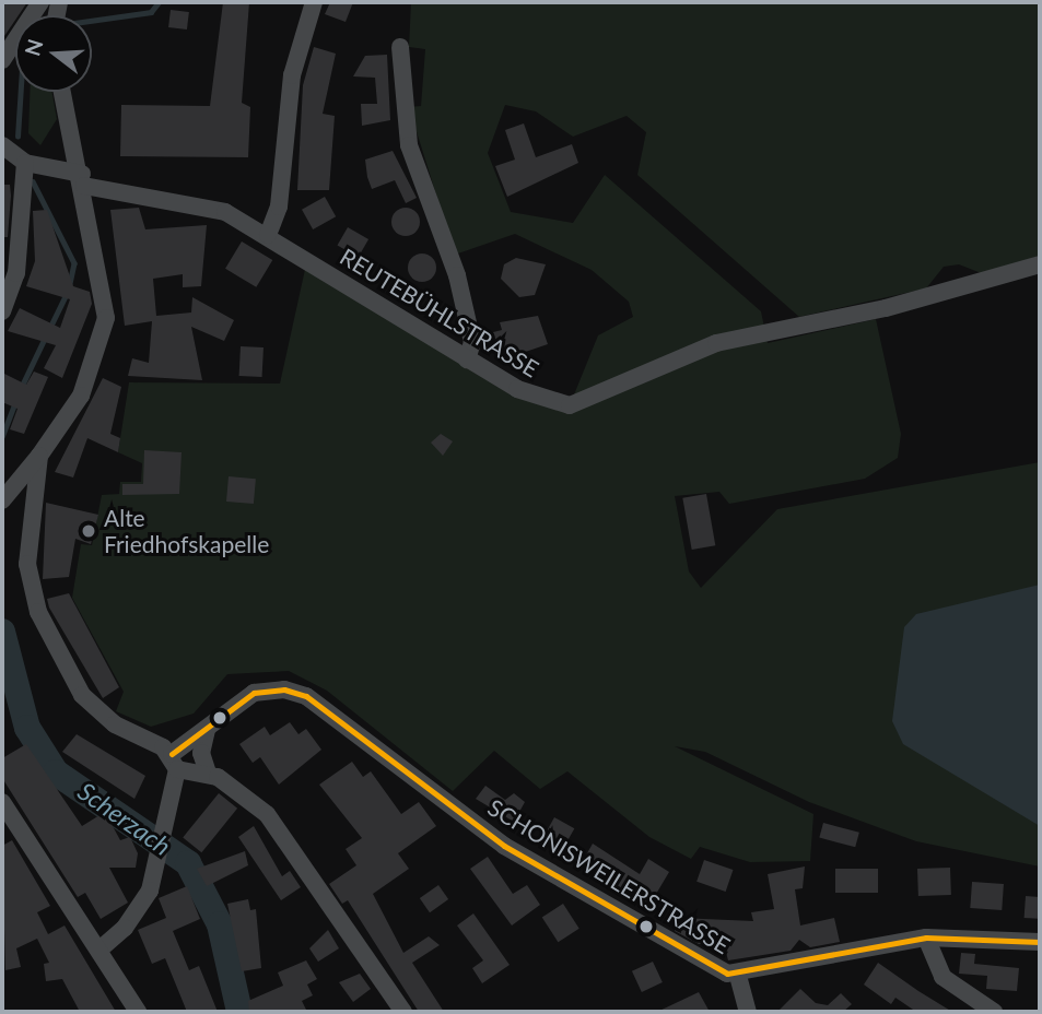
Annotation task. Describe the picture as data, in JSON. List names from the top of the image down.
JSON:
{
  "streets": {
    "street": ["REUTEBÜHLSTRASSE", "SCHONISWEILERSTRASSE"]
  },
  "water": ["Scherzach"],
  "places": ["Alte Friedhofskapelle"],
  "north": "left"
}
